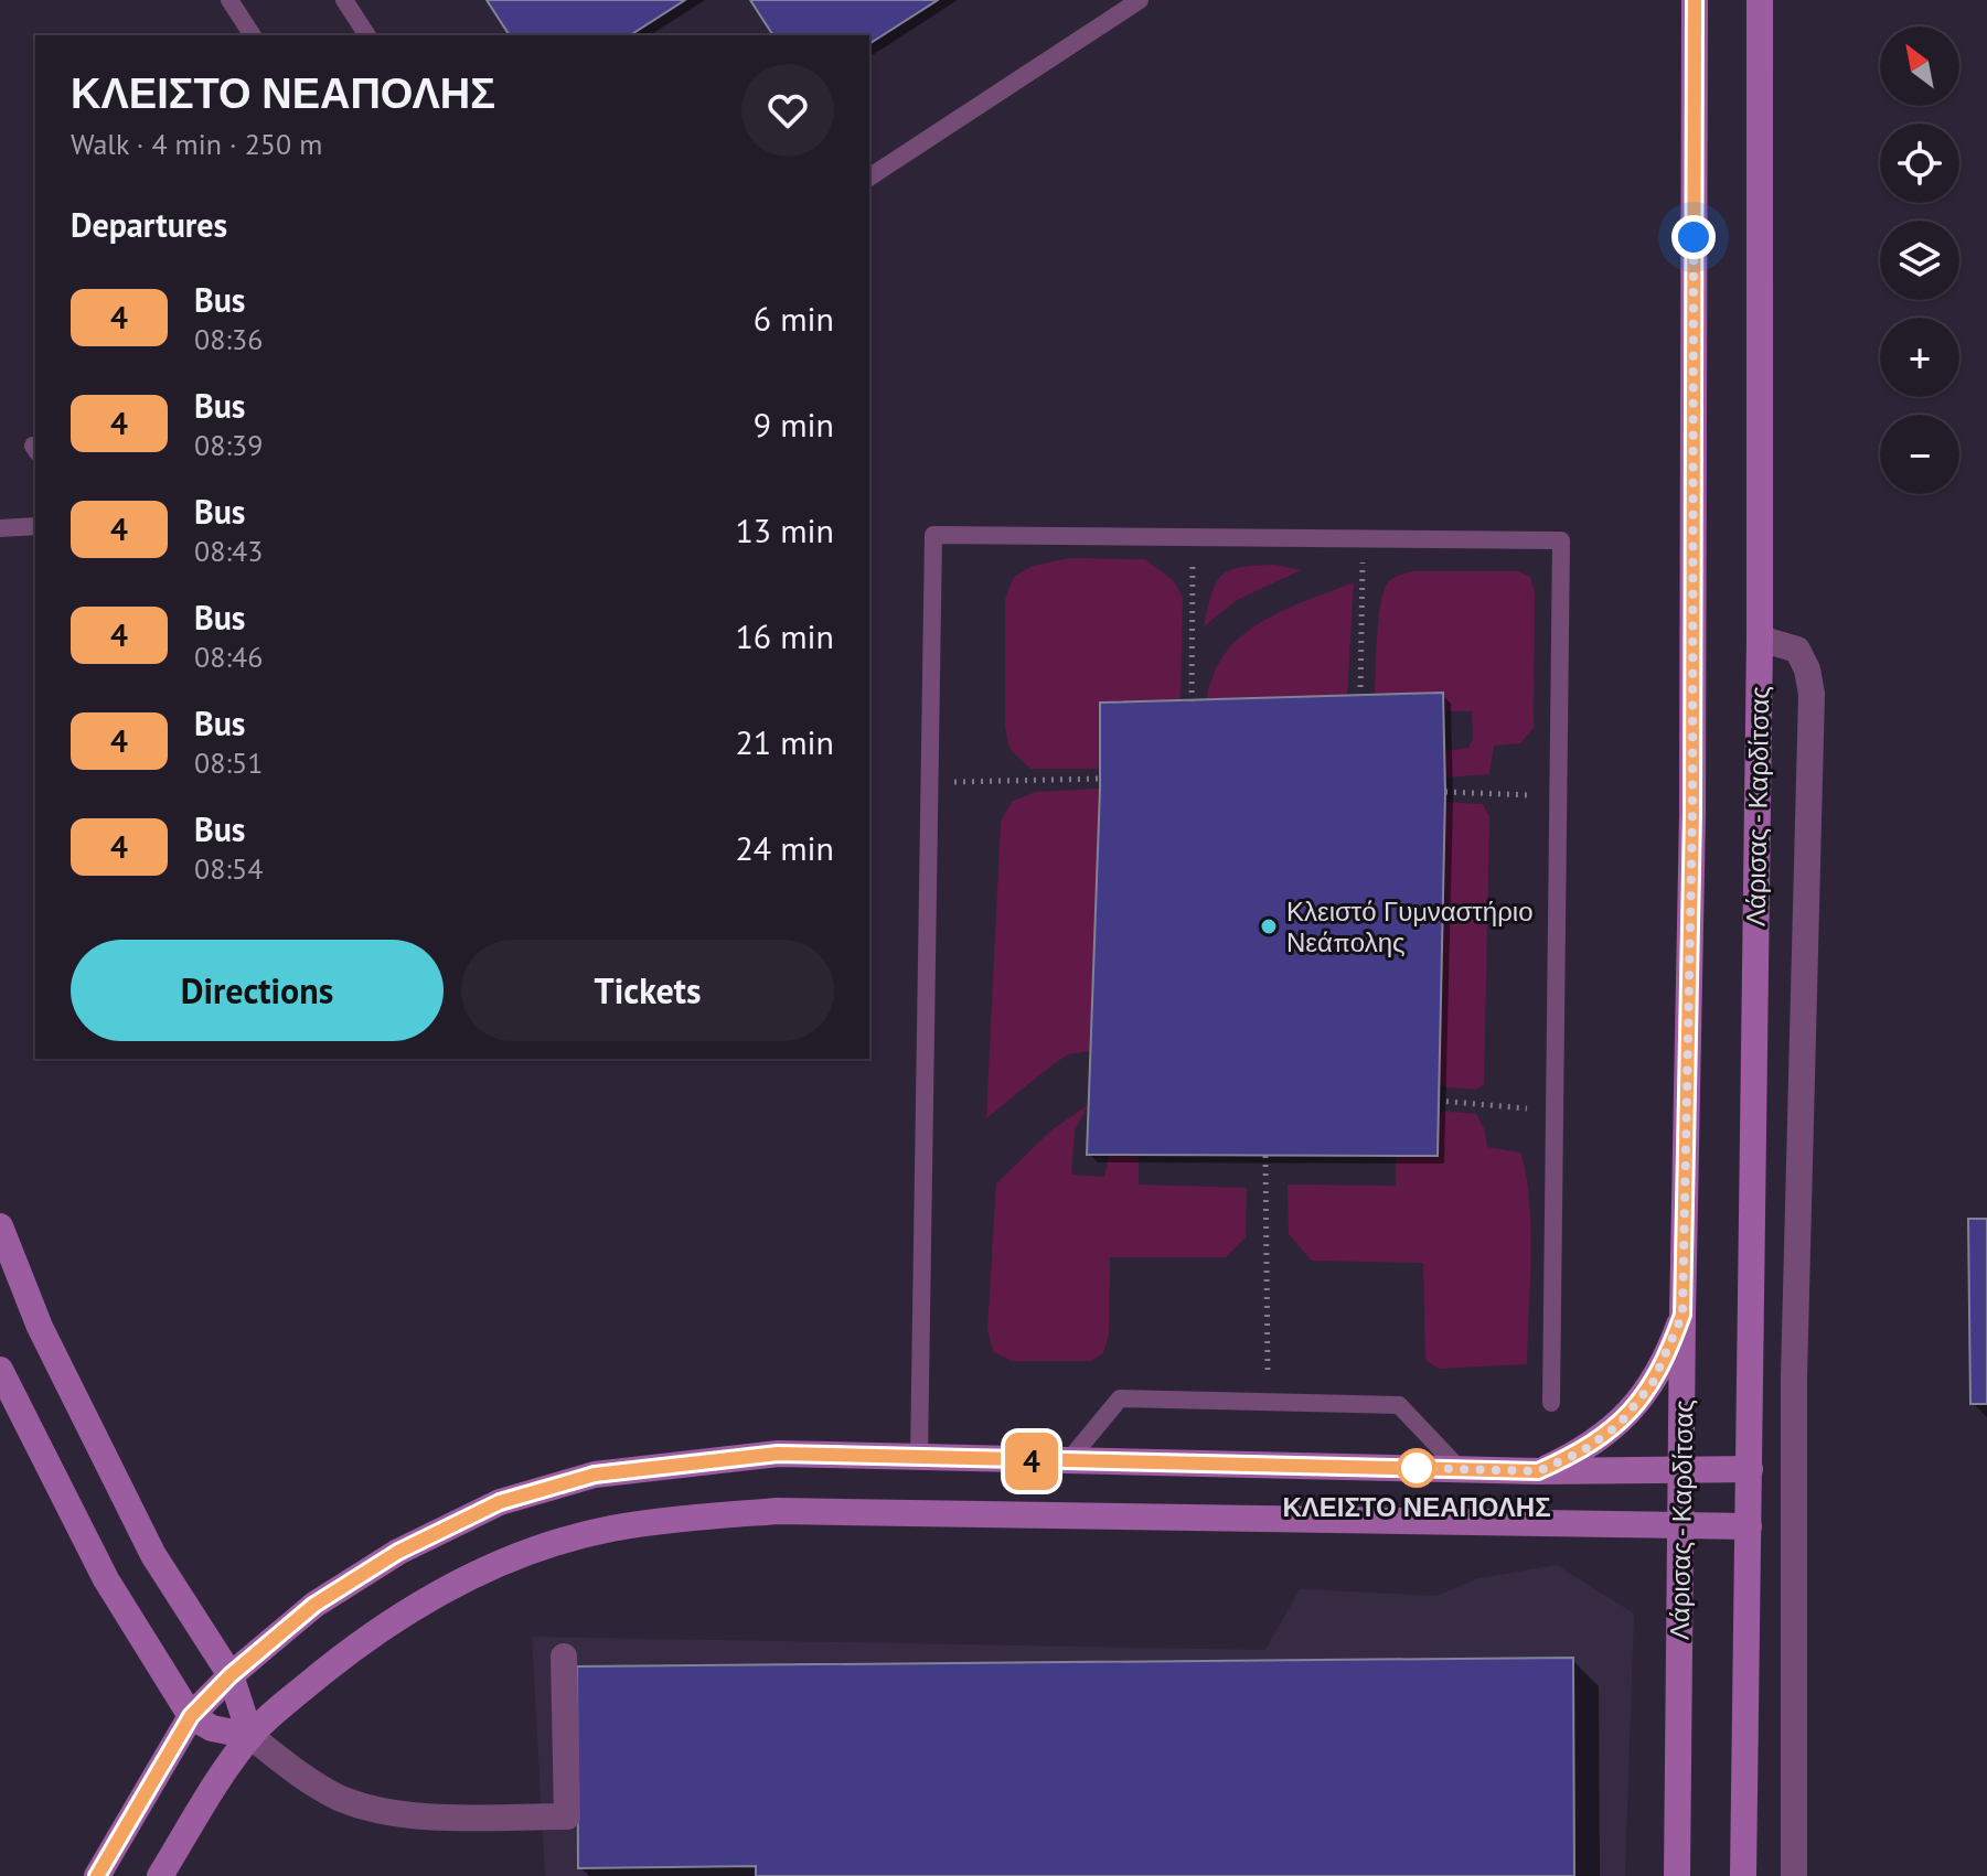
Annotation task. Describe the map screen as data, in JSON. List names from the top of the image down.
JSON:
{
  "streets": {
    "street": ["Λάρισας - Καρδίτσας"]
  },
  "places": ["Κλειστό Γυμναστήριο Νεάπολης", "ΚΛΕΙΣΤΟ ΝΕΑΠΟΛΗΣ"],
  "lines": ["bus line 4"],
  "north": "top left",
  "page": {
    "on_map": "4",
    "map_buttons": ["+", "−"],
    "heading": [
      ["ΚΛΕΙΣΤΟ ΝΕΑΠΟΛΗΣ", "Walk · 4 min · 250 m"],
      "Departures"
    ],
    "list": [
      {
        "mark": "4",
        "name": "Bus",
        "note": "08:36",
        "value": "6 min"
      },
      {
        "mark": "4",
        "name": "Bus",
        "note": "08:39",
        "value": "9 min"
      },
      {
        "mark": "4",
        "name": "Bus",
        "note": "08:43",
        "value": "13 min"
      },
      {
        "mark": "4",
        "name": "Bus",
        "note": "08:46",
        "value": "16 min"
      },
      {
        "mark": "4",
        "name": "Bus",
        "note": "08:51",
        "value": "21 min"
      },
      {
        "mark": "4",
        "name": "Bus",
        "note": "08:54",
        "value": "24 min"
      }
    ],
    "buttons": ["Directions", "Tickets"]
  }
}
